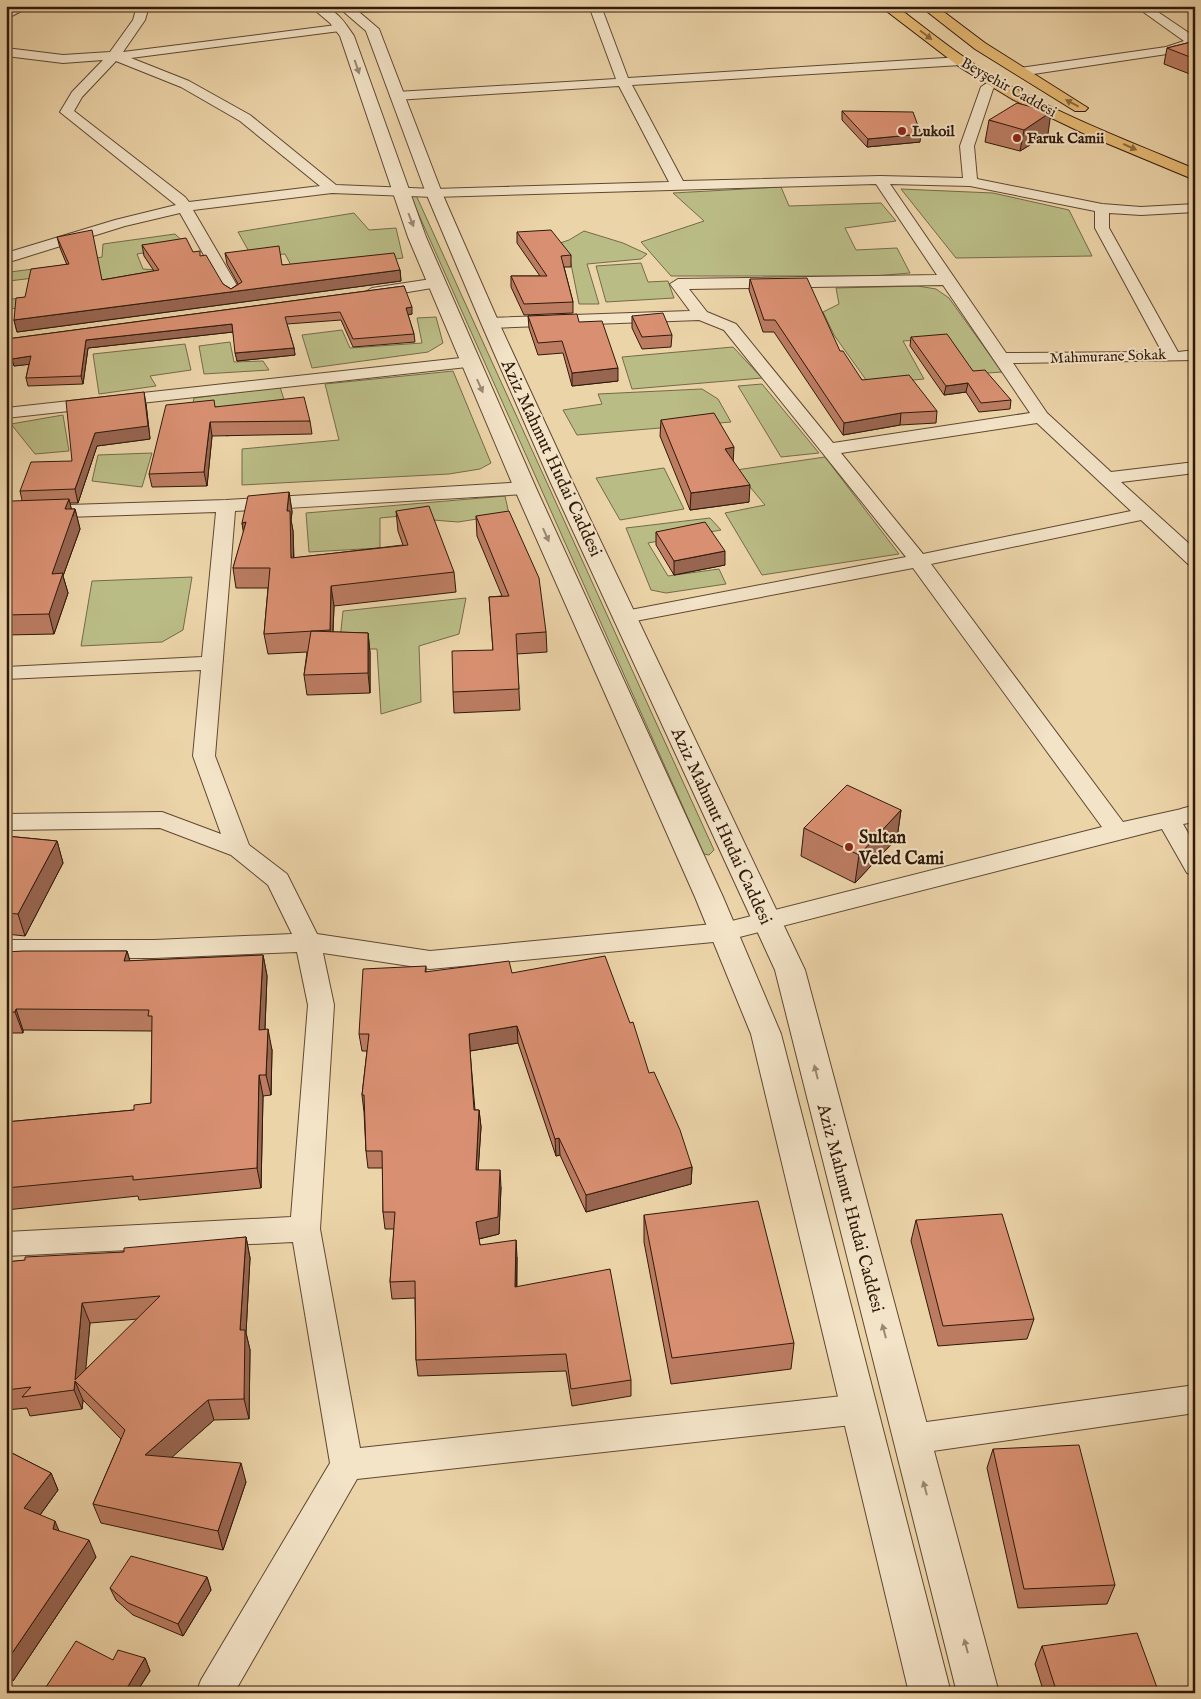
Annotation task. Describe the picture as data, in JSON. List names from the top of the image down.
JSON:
{
  "streets": {
    "highway": ["Beyşehir Caddesi"],
    "street": ["Mahmurane Sokak", "Aziz Mahmut Hudai Caddesi"]
  },
  "places": ["Lukoil", "Faruk Camii", "Sultan Veled Cami"]
}
